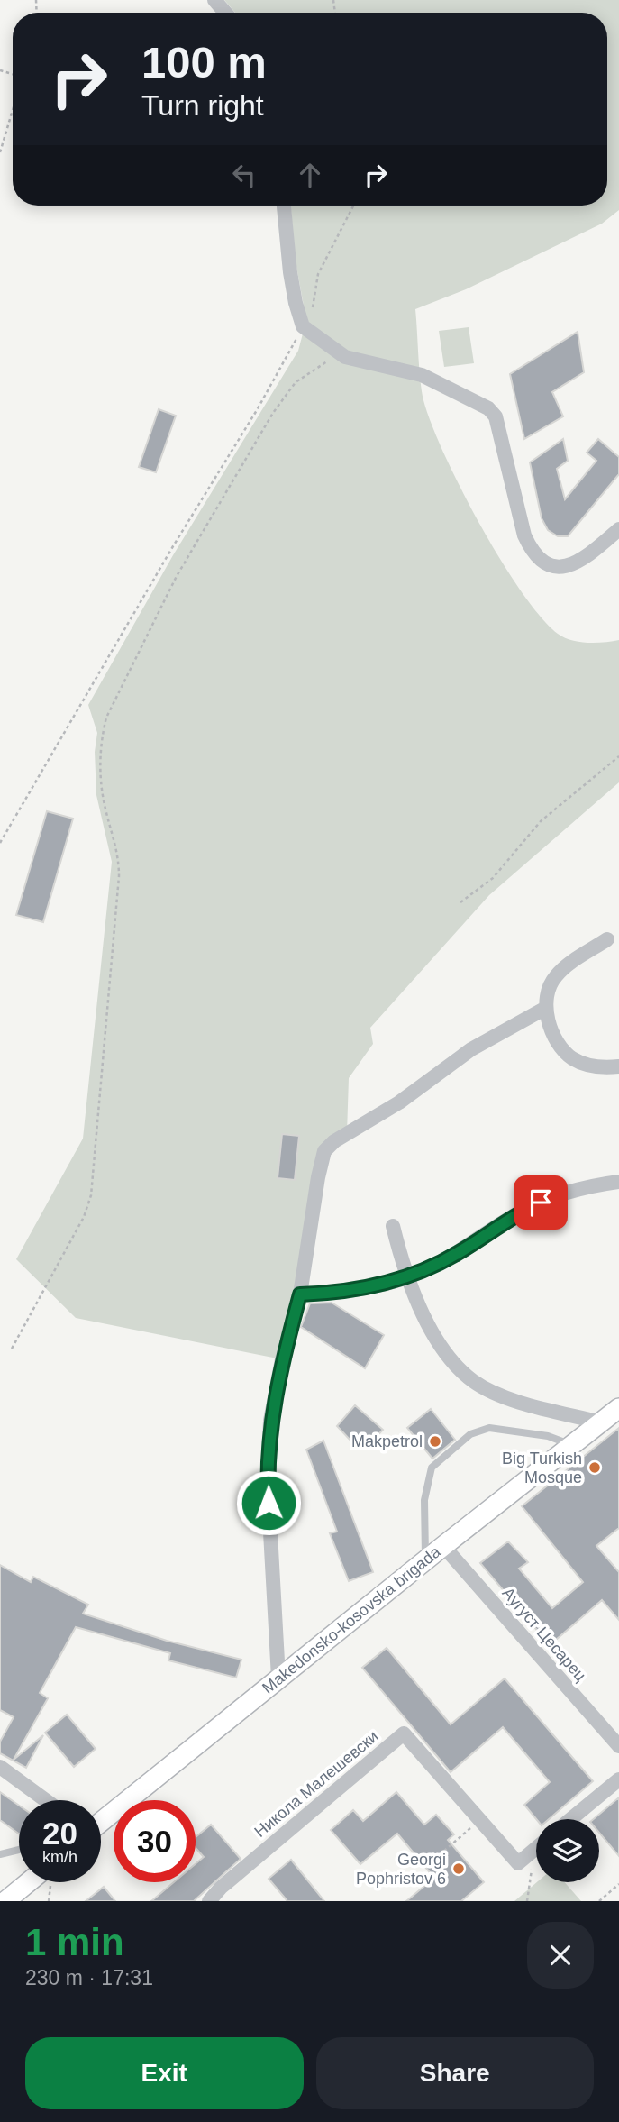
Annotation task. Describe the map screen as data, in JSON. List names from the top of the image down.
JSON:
{
  "streets": {
    "street": ["Makedonsko-kosovska brigada", "Аугуст Цесарец", "Никола Малешевски"]
  },
  "crossings": [
    ["Makedonsko-kosovska brigada", "Аугуст Цесарец"]
  ],
  "places": ["Makpetrol", "Big Turkish Mosque", "Georgi Pophristov 6"],
  "page": {
    "turn": ["100 m", "Turn right"],
    "speed": "20 km/h",
    "limit": "30",
    "heading": ["1 min", "230 m · 17:31"],
    "buttons": ["Exit", "Share"]
  }
}
